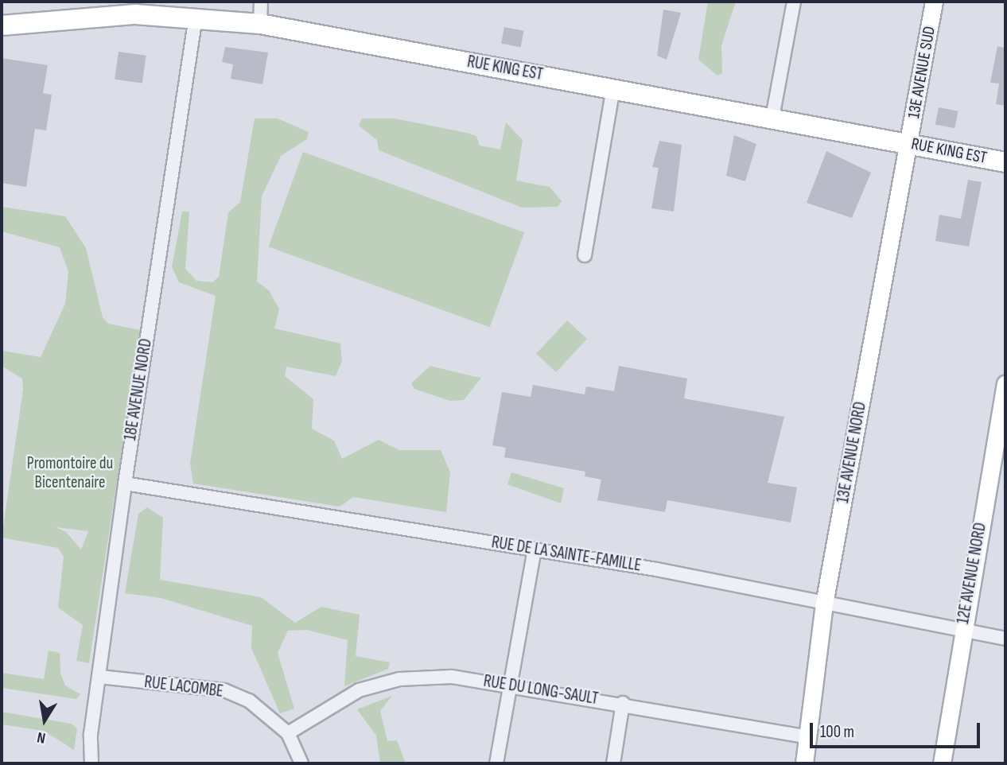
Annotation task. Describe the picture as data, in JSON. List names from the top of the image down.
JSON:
{
  "streets": {
    "main road": [
      "RUE KING EST",
      "13E AVENUE SUD",
      "13E AVENUE NORD",
      "12E AVENUE NORD"
    ],
    "street": [
      "18E AVENUE NORD",
      "RUE DE LA SAINTE-FAMILLE",
      "RUE LACOMBE",
      "RUE DU LONG-SAULT"
    ]
  },
  "crossings": [
    ["RUE KING EST", "13E AVENUE SUD"],
    ["RUE KING EST", "18E AVENUE NORD"],
    ["RUE KING EST", "13E AVENUE NORD"],
    ["13E AVENUE SUD", "13E AVENUE NORD"],
    ["18E AVENUE NORD", "RUE DE LA SAINTE-FAMILLE"],
    ["18E AVENUE NORD", "RUE LACOMBE"],
    ["13E AVENUE NORD", "RUE DE LA SAINTE-FAMILLE"],
    ["13E AVENUE NORD", "RUE DU LONG-SAULT"],
    ["RUE DE LA SAINTE-FAMILLE", "12E AVENUE NORD"],
    ["RUE LACOMBE", "RUE DU LONG-SAULT"]
  ],
  "parks": ["Promontoire du Bicentenaire"],
  "scale_bar": "100 m",
  "north": "bottom"
}
